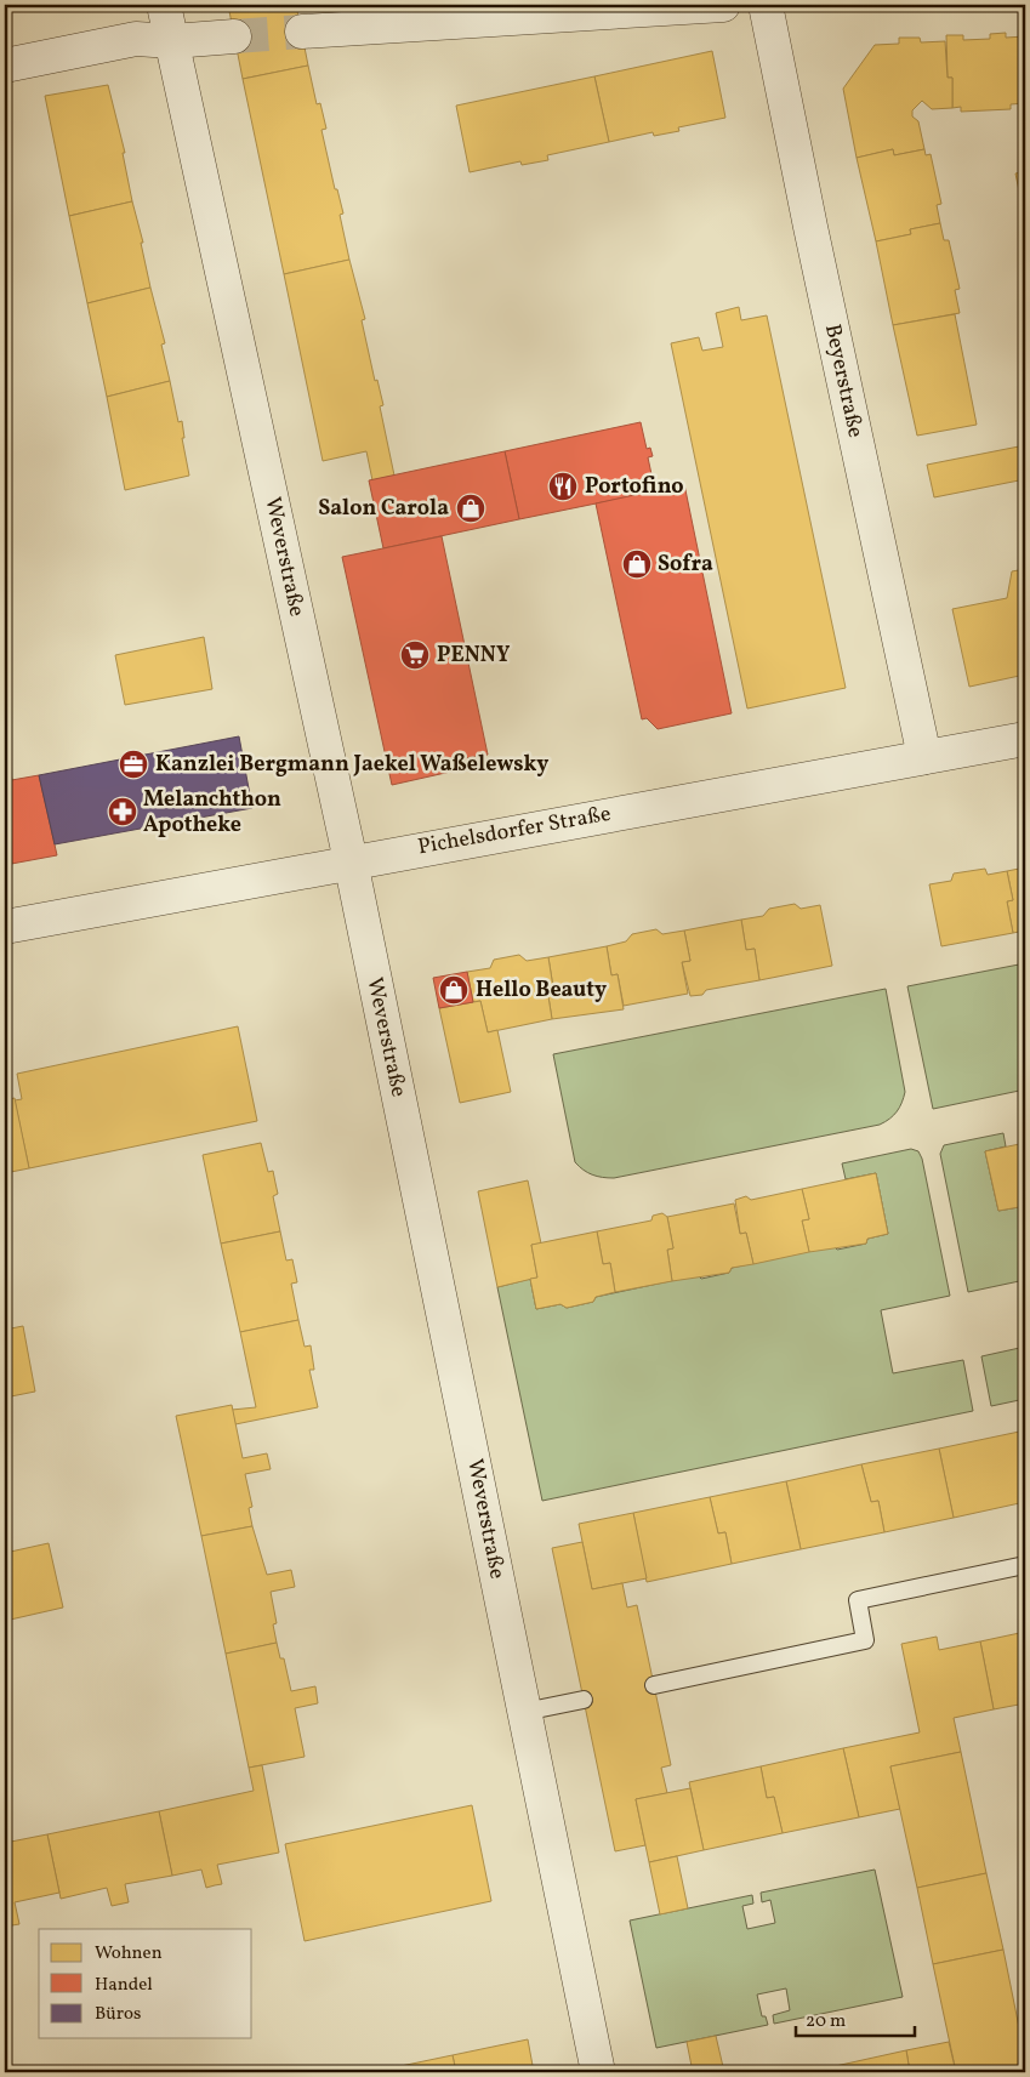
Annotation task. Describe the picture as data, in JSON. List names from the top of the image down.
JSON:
{
  "streets": {
    "street": ["Beyerstraße", "Weverstraße", "Pichelsdorfer Straße"]
  },
  "crossings": [
    ["Beyerstraße", "Pichelsdorfer Straße"],
    ["Weverstraße", "Pichelsdorfer Straße"]
  ],
  "places": {
    "restaurant": ["Portofino"],
    "shop": ["Salon Carola", "Sofra", "Hello Beauty"],
    "supermarket": ["PENNY"],
    "office": ["Kanzlei Bergmann Jaekel Waßelewsky"],
    "pharmacy": ["Melanchthon Apotheke"]
  },
  "legend": ["Wohnen", "Handel", "Büros"],
  "scale_bar": "20 m"
}
